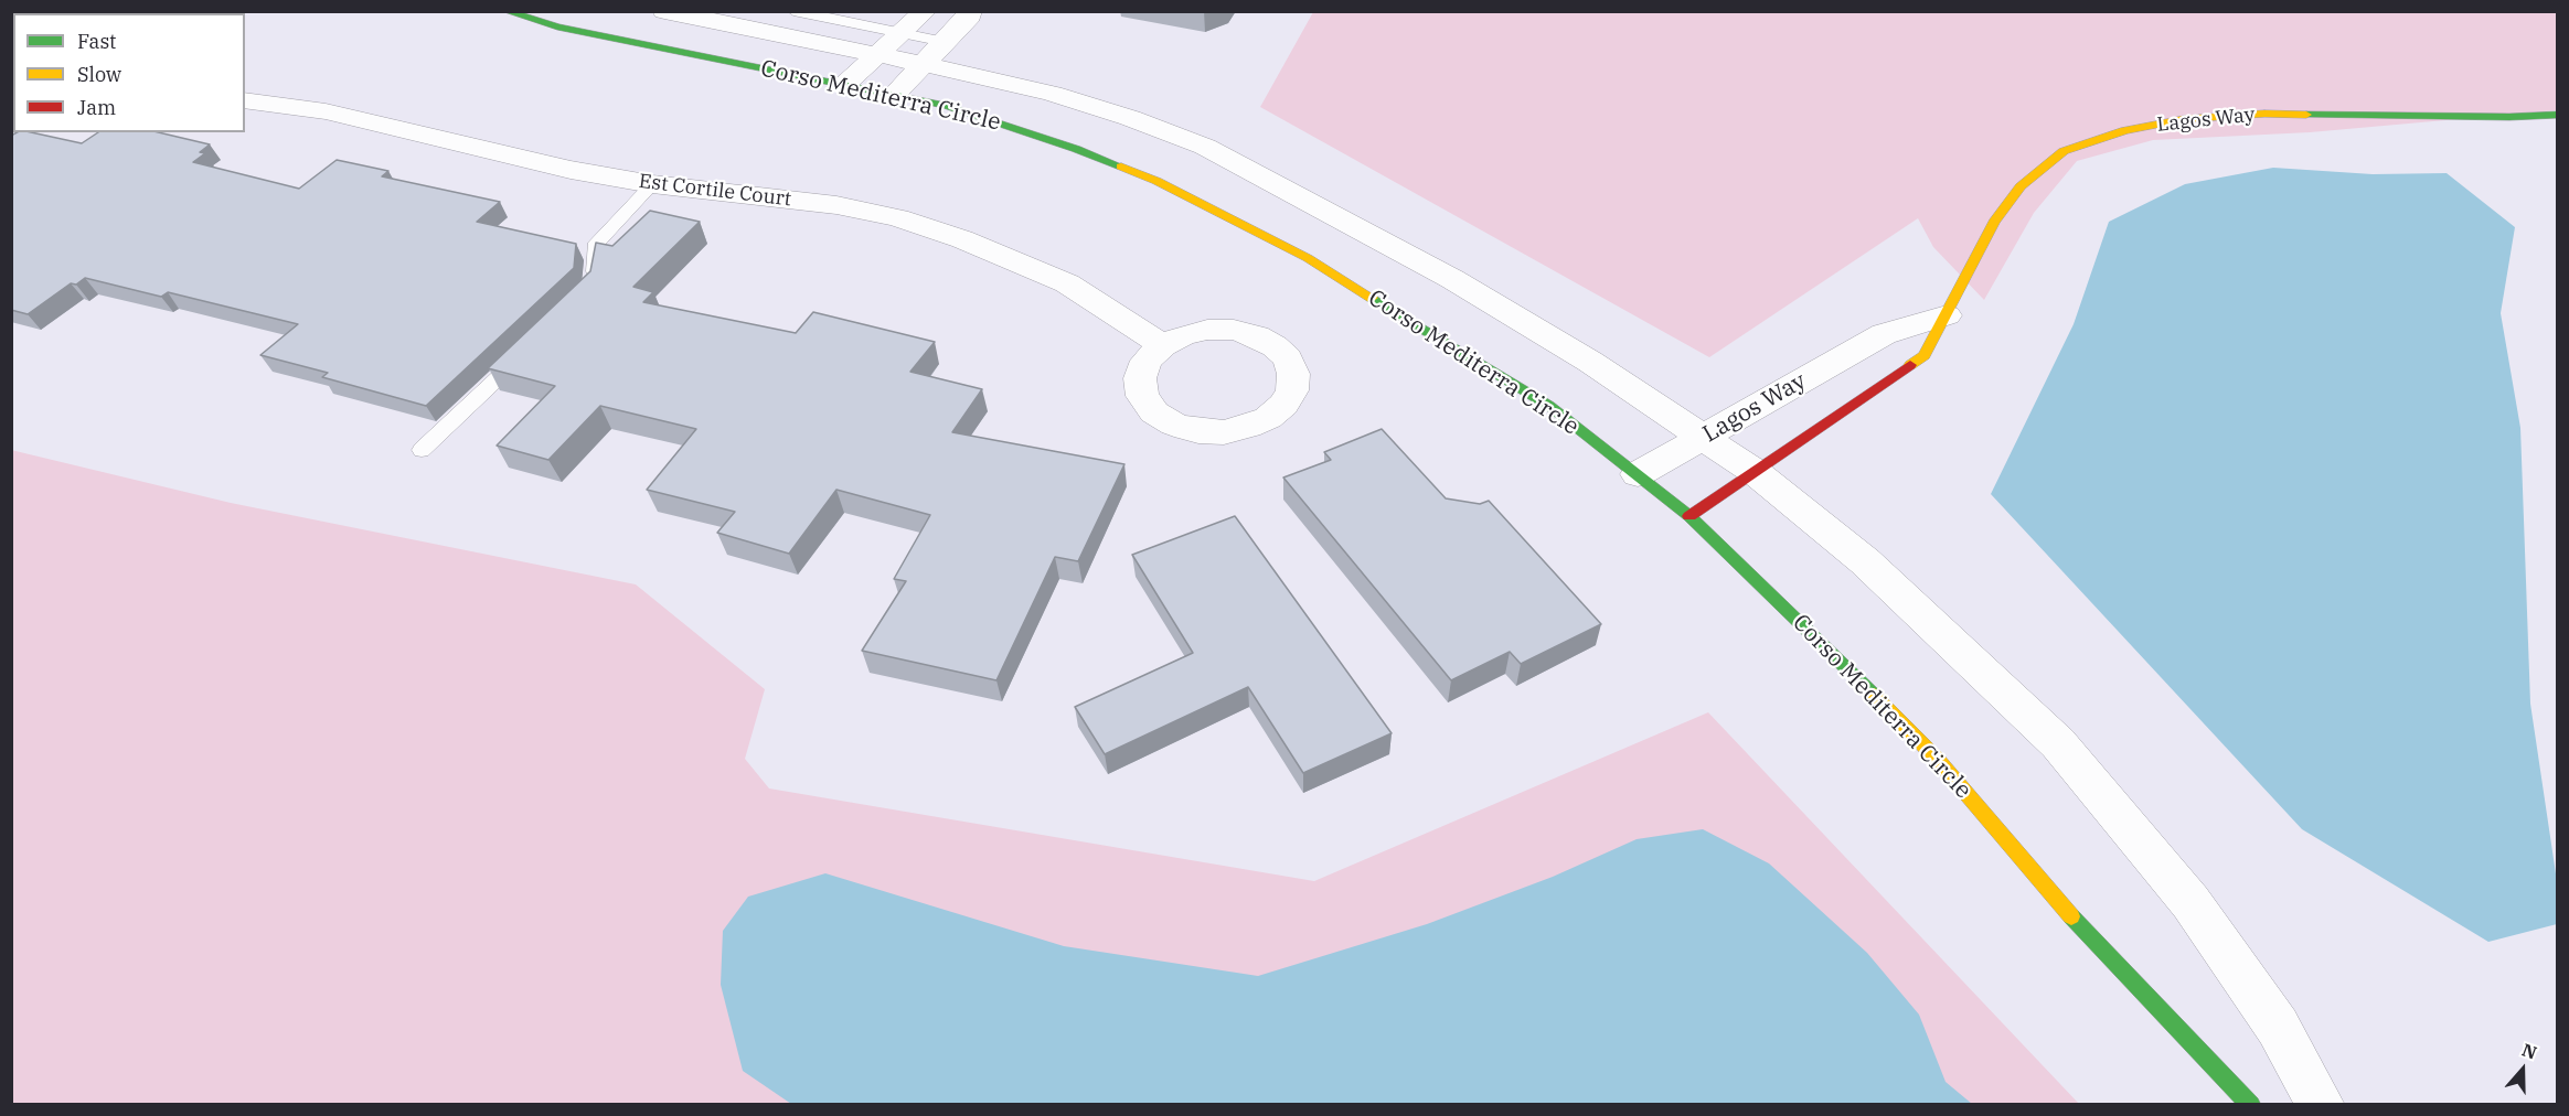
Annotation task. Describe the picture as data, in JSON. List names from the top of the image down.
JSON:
{
  "streets": {
    "street": ["Corso Mediterra Circle", "Lagos Way", "Est Cortile Court"]
  },
  "crossings": [
    ["Corso Mediterra Circle", "Lagos Way"]
  ],
  "legend": ["Fast", "Slow", "Jam"],
  "north": "top"
}
